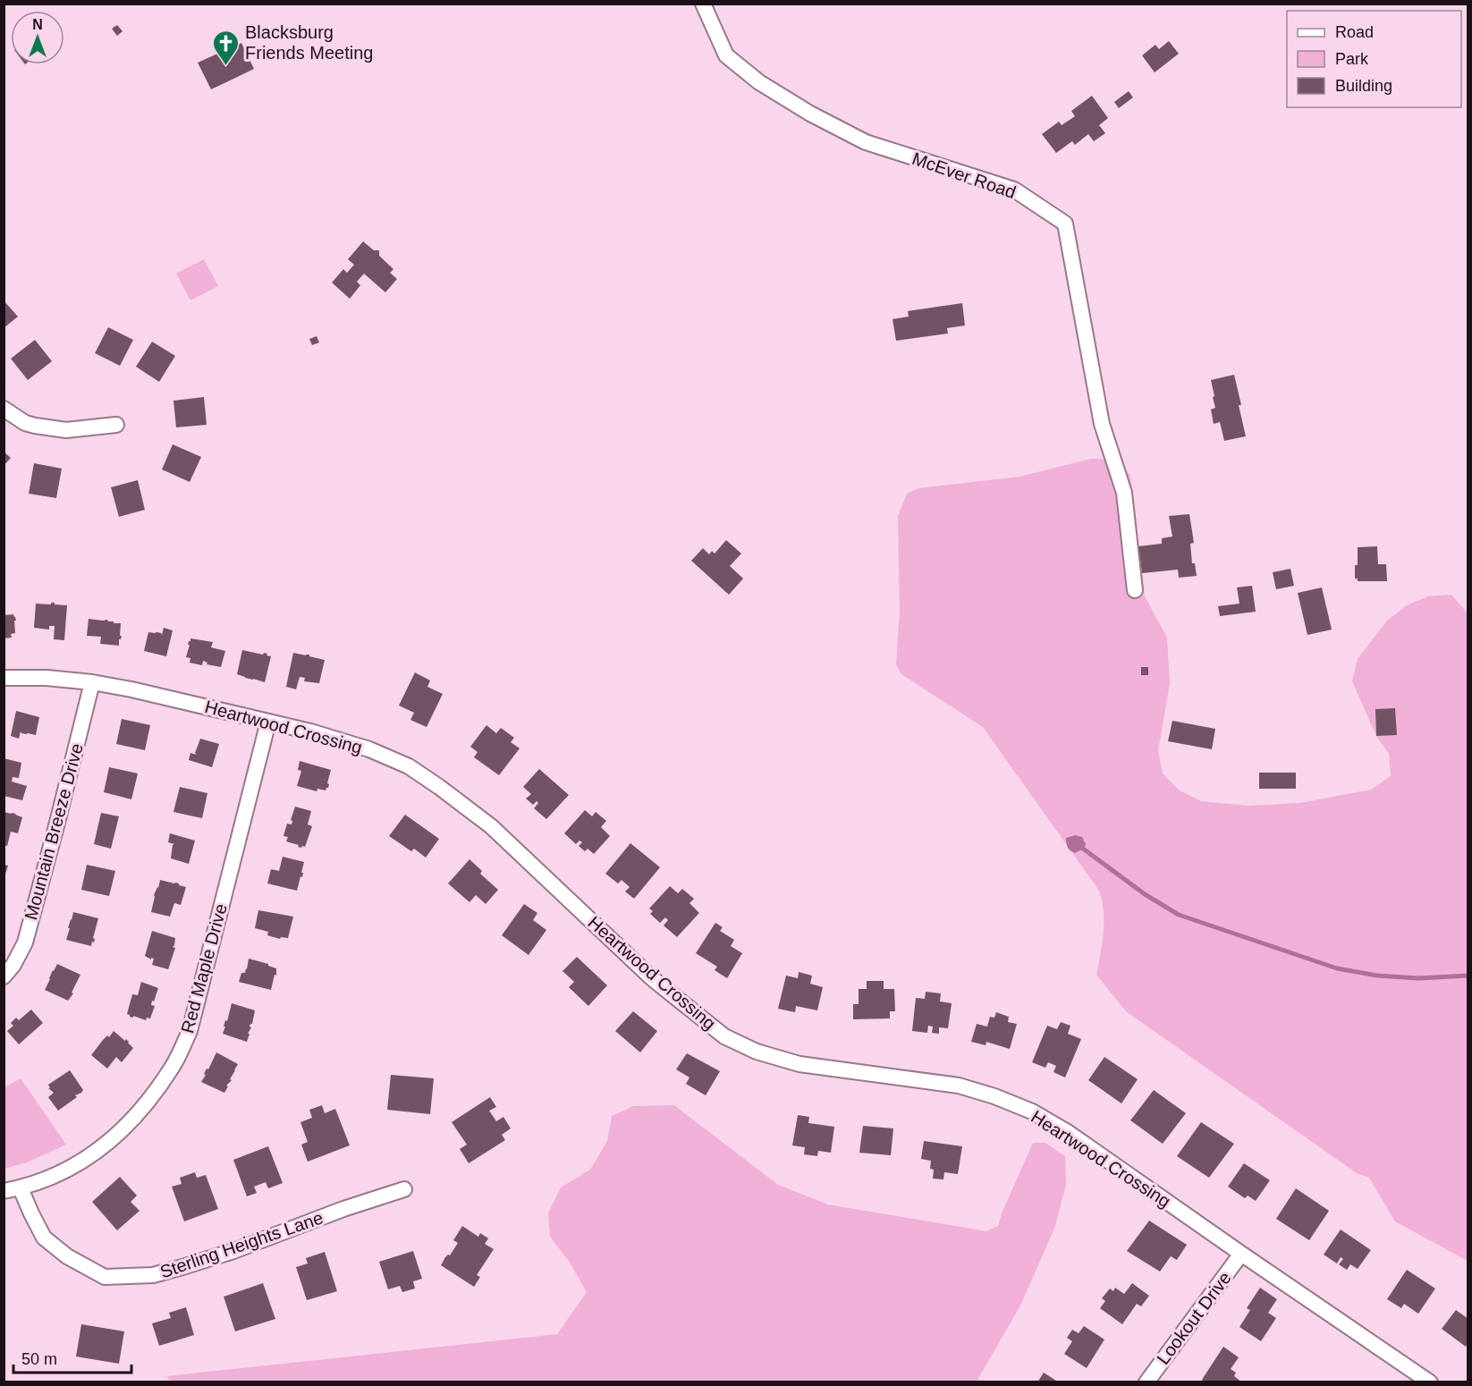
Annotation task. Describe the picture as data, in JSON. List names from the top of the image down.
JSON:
{
  "streets": {
    "street": [
      "McEver Road",
      "Heartwood Crossing",
      "Mountain Breeze Drive",
      "Red Maple Drive",
      "Sterling Heights Lane",
      "Lookout Drive"
    ]
  },
  "crossings": [
    ["Heartwood Crossing", "Mountain Breeze Drive"],
    ["Heartwood Crossing", "Red Maple Drive"],
    ["Heartwood Crossing", "Lookout Drive"],
    ["Red Maple Drive", "Sterling Heights Lane"]
  ],
  "places": {
    "church": ["Blacksburg Friends Meeting"]
  },
  "legend": ["Road", "Park", "Building"],
  "scale_bar": "50 m",
  "north": "top"
}
